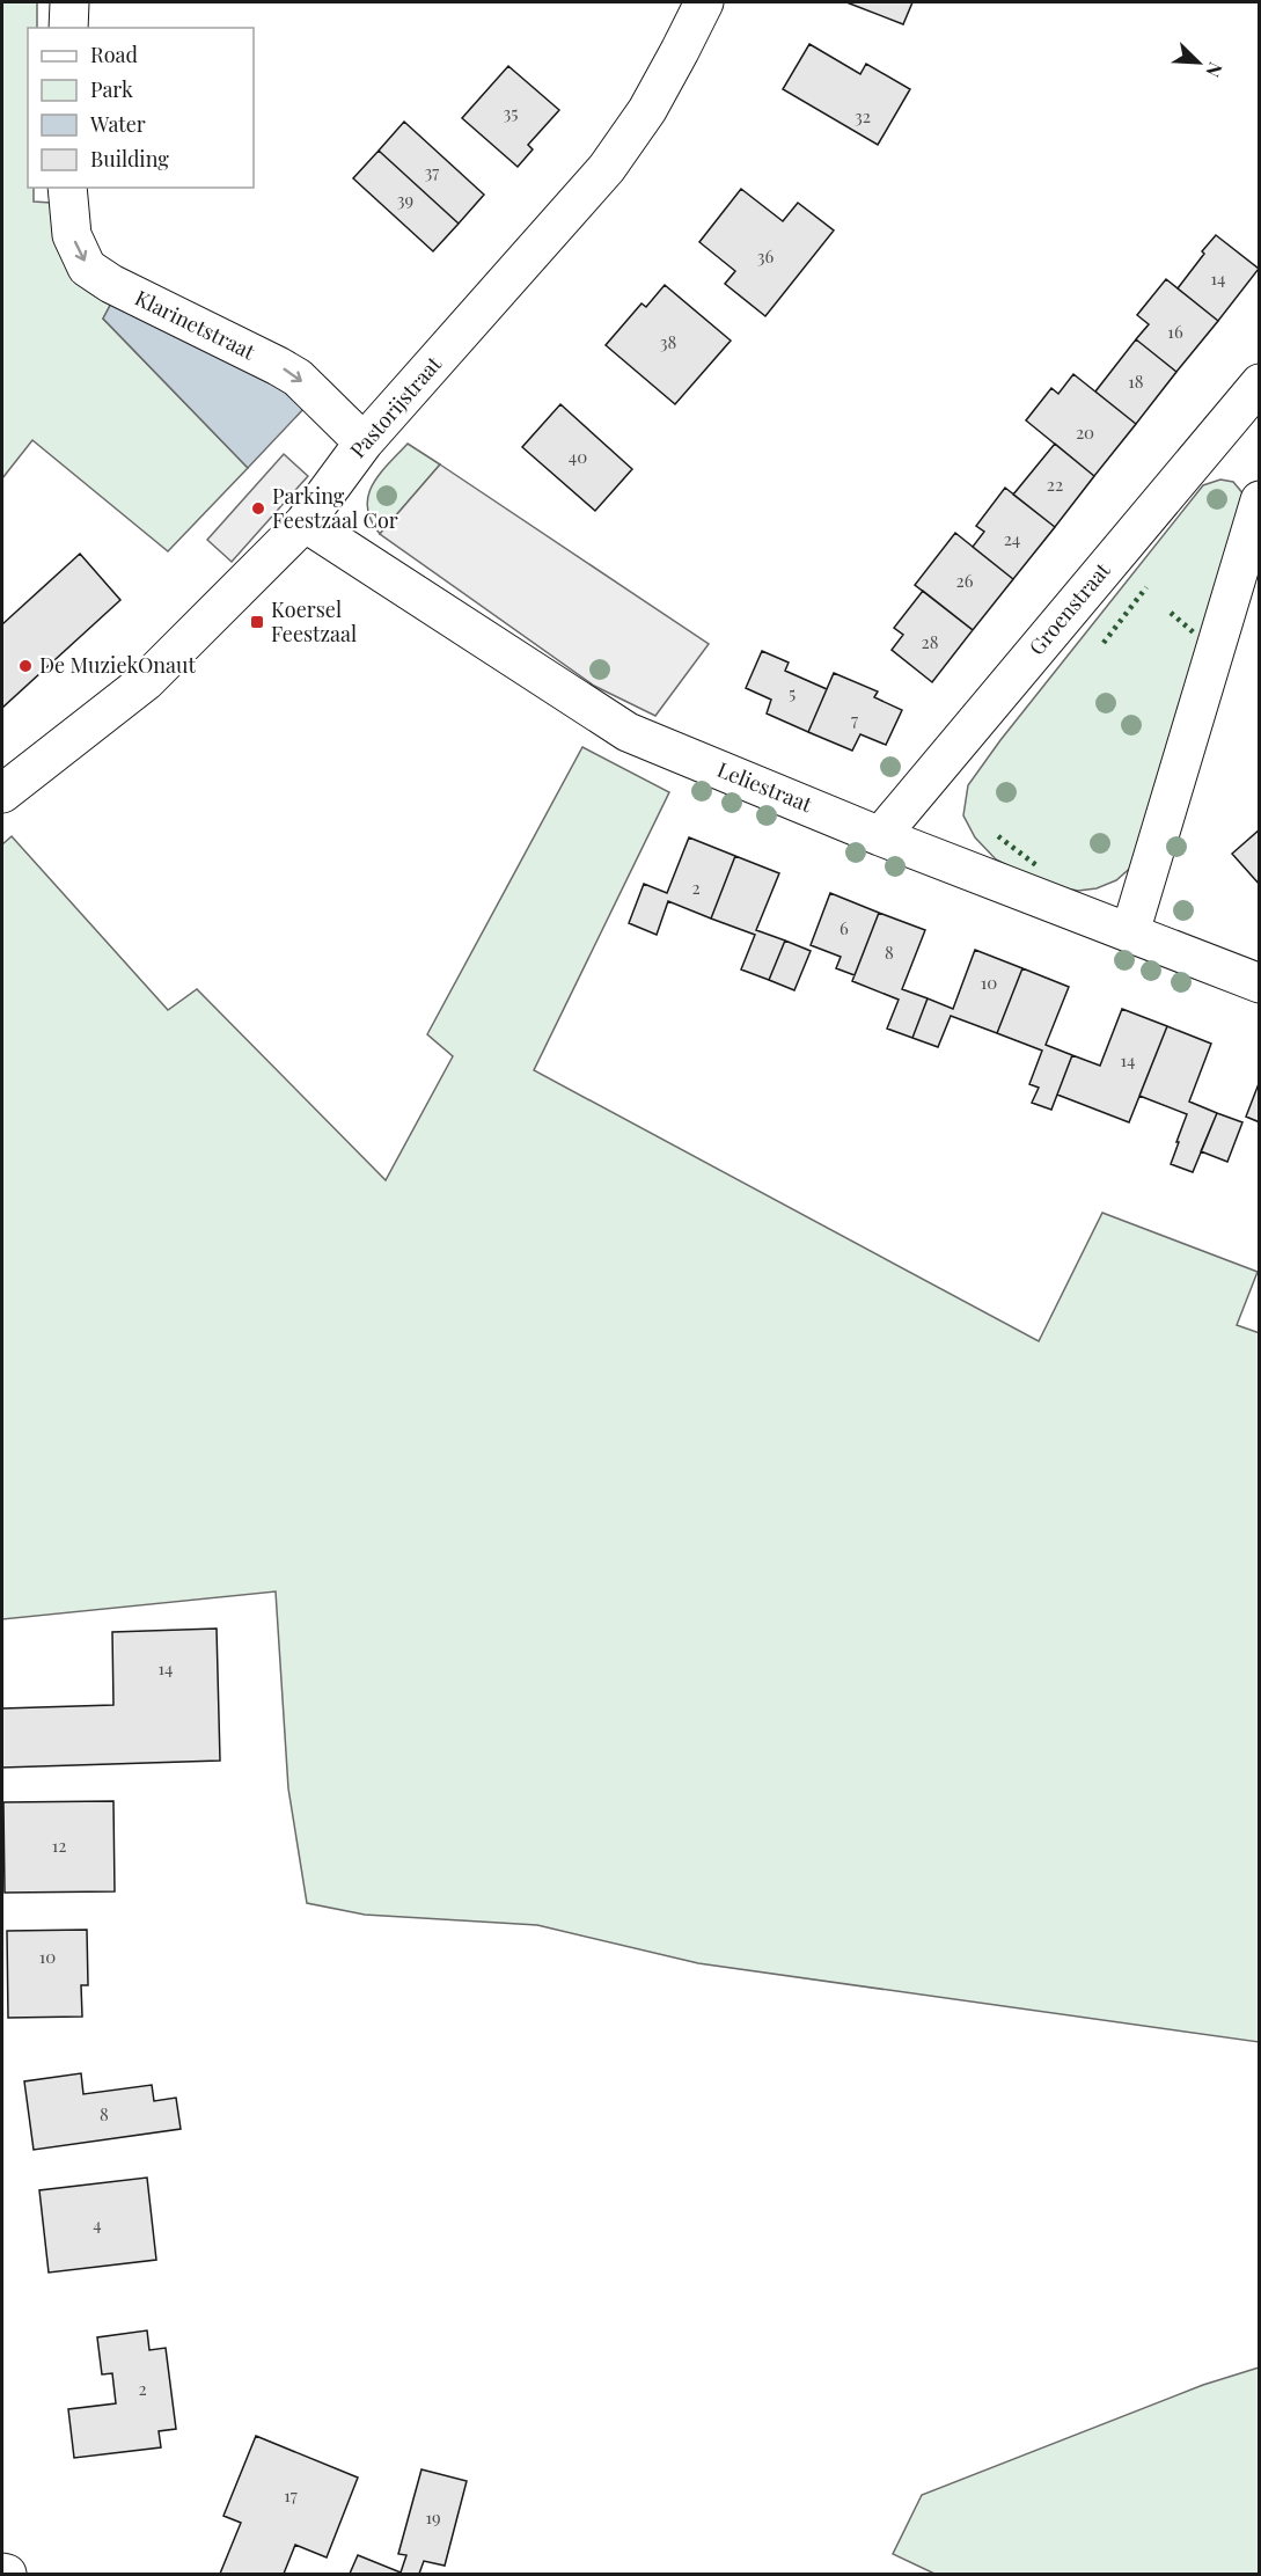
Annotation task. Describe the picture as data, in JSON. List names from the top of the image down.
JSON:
{
  "streets": {
    "street": [
      "Klarinetstraat",
      "Pastorijstraat",
      "Groenstraat",
      "Leliestraat"
    ]
  },
  "crossings": [
    ["Klarinetstraat", "Pastorijstraat"],
    ["Pastorijstraat", "Leliestraat"],
    ["Groenstraat", "Leliestraat"]
  ],
  "one_way": ["Klarinetstraat"],
  "places": {
    "other": ["Parking Feestzaal Cor", "De MuziekOnaut"],
    "transit": ["Koersel Feestzaal"]
  },
  "house_numbers": [
    "35",
    "32",
    "37",
    "39",
    "36",
    "14",
    "16",
    "38",
    "18",
    "20",
    "40",
    "22",
    "24",
    "26",
    "28",
    "5",
    "7",
    "2",
    "6",
    "8",
    "10",
    "14",
    "14",
    "12",
    "10",
    "8",
    "4",
    "2",
    "17",
    "19"
  ],
  "legend": [
    "Road",
    "Park",
    "Water",
    "Building"
  ],
  "north": "bottom right"
}
